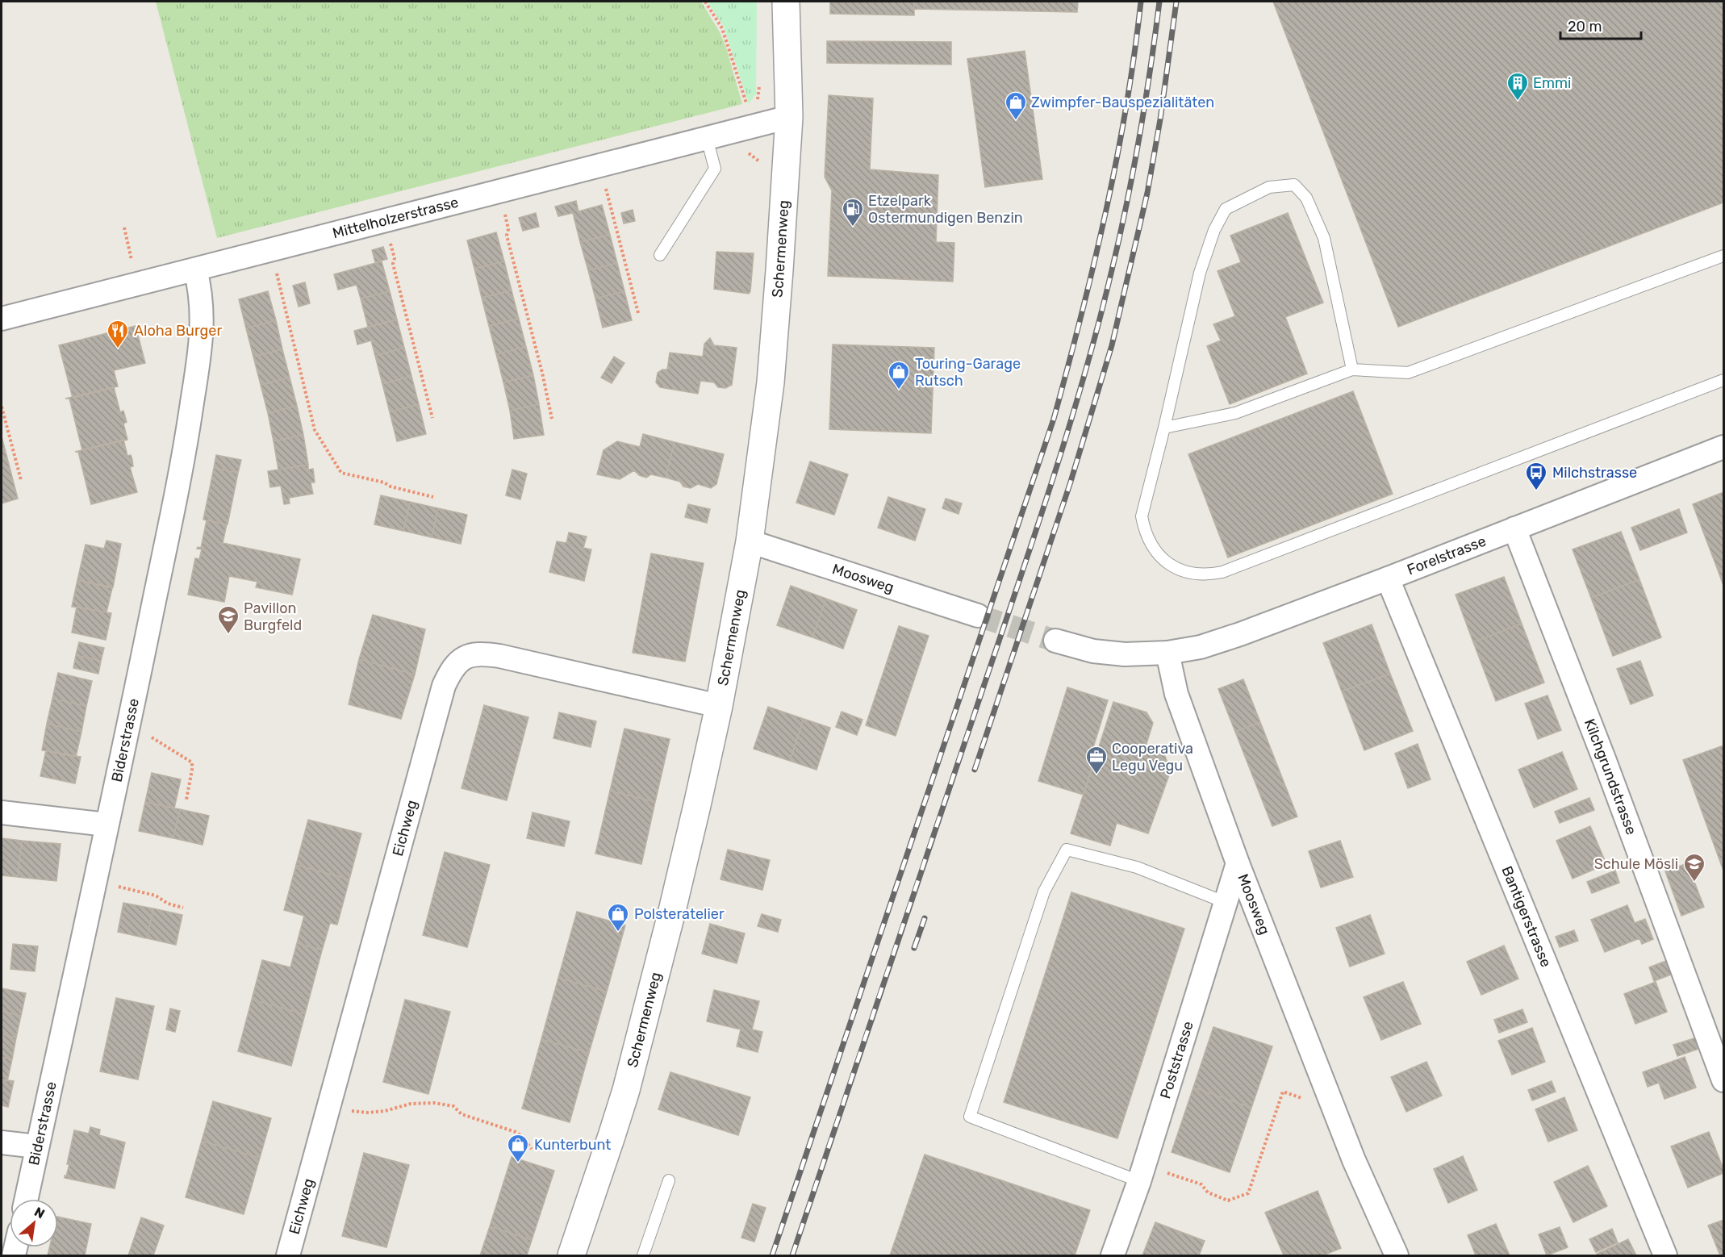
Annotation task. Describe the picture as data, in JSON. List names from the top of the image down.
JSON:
{
  "streets": {
    "street": [
      "Mittelholzerstrasse",
      "Schermenweg",
      "Forelstrasse",
      "Moosweg",
      "Biderstrasse",
      "Kilchgrundstrasse",
      "Eichweg",
      "Bantigerstrasse",
      "Poststrasse"
    ]
  },
  "crossings": [
    ["Mittelholzerstrasse", "Schermenweg"],
    ["Mittelholzerstrasse", "Biderstrasse"],
    ["Schermenweg", "Moosweg"],
    ["Schermenweg", "Eichweg"],
    ["Forelstrasse", "Moosweg"],
    ["Forelstrasse", "Kilchgrundstrasse"],
    ["Forelstrasse", "Bantigerstrasse"],
    ["Moosweg", "Poststrasse"]
  ],
  "places": {
    "building": ["Emmi"],
    "shop": [
      "Zwimpfer-Bauspezialitäten",
      "Touring-Garage Rutsch",
      "Polsteratelier",
      "Kunterbunt"
    ],
    "fuel station": ["Etzelpark Ostermundigen Benzin"],
    "restaurant": ["Aloha Burger"],
    "bus stop": ["Milchstrasse"],
    "school or university": ["Pavillon Burgfeld", "Schule Mösli"],
    "office": ["Cooperativa Legu Vegu"]
  },
  "scale_bar": "20 m",
  "north": "top right"
}
